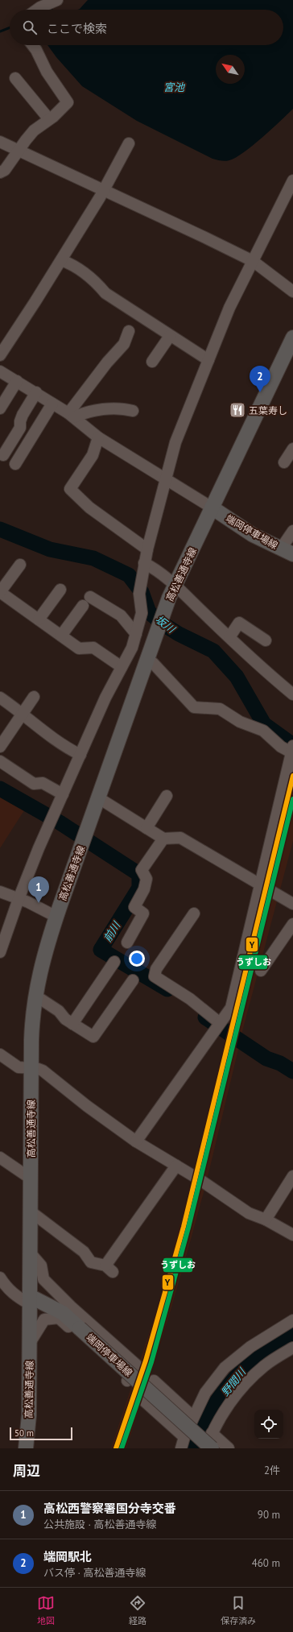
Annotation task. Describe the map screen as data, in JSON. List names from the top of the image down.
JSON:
{
  "streets": {
    "main road": ["端岡停車場線", "高松善通寺線"]
  },
  "crossings": [
    ["端岡停車場線", "高松善通寺線"]
  ],
  "water": [
    "宮池",
    "坂川",
    "前川",
    "野間川"
  ],
  "places": {
    "restaurant": ["五葉寿し"]
  },
  "lines": ["transit line Y", "transit line うずしお"],
  "scale_bar": "50 m",
  "north": "top left",
  "page": {
    "search": "ここで検索",
    "pins": ["2", "1"],
    "scale": "50 m",
    "heading": ["周辺", "2件"],
    "list": [
      {
        "mark": "1",
        "name": "高松西警察署国分寺交番",
        "note": "公共施設 · 高松善通寺線",
        "value": "90 m"
      },
      {
        "mark": "2",
        "name": "端岡駅北",
        "note": "バス停 · 高松善通寺線",
        "value": "460 m"
      }
    ],
    "nav": ["地図", "経路", "保存済み"]
  }
}
